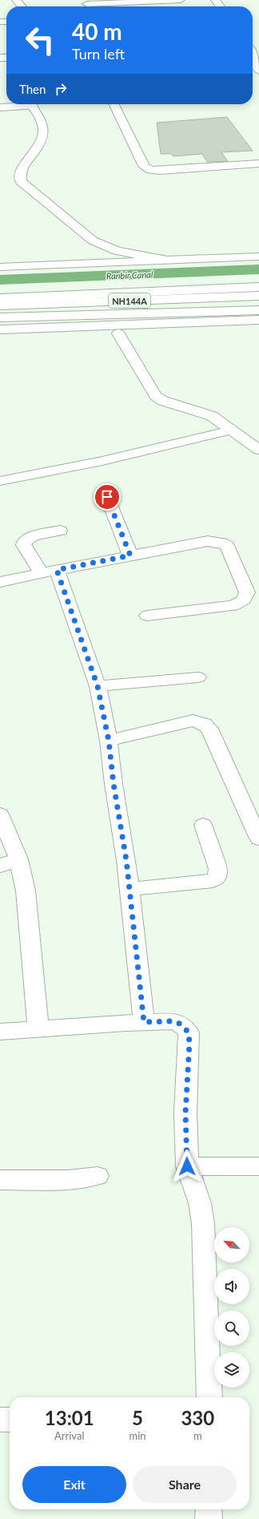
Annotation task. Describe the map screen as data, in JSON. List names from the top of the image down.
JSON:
{
  "streets": {
    "main road": ["NH144A"]
  },
  "water": ["Ranbir Canal"],
  "north": "top left",
  "page": {
    "turn": ["40 m", "Turn left"],
    "then": "Then",
    "eta": [
      "13:01",
      "Arrival",
      "5",
      "min",
      "330",
      "m"
    ],
    "buttons": ["Exit", "Share"]
  }
}
